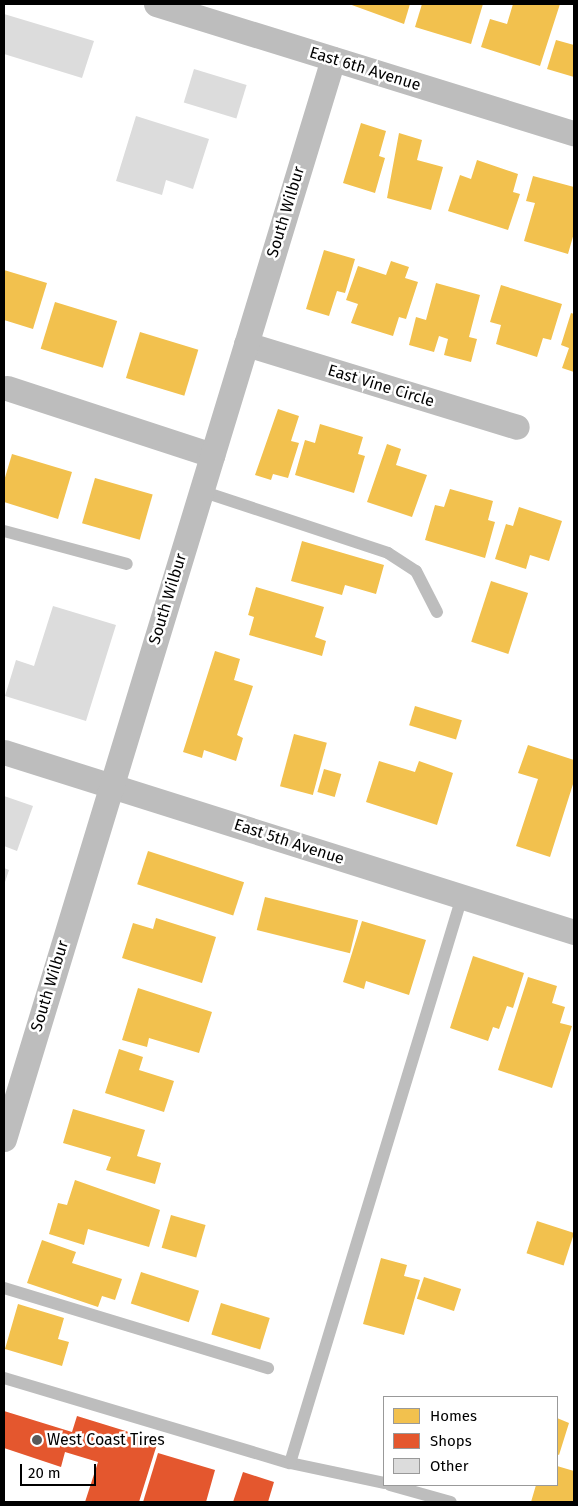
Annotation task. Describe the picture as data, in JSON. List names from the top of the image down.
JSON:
{
  "streets": {
    "street": [
      "East 6th Avenue",
      "South Wilbur",
      "East Vine Circle",
      "East 5th Avenue"
    ]
  },
  "crossings": [
    ["East 6th Avenue", "South Wilbur"],
    ["South Wilbur", "East Vine Circle"],
    ["South Wilbur", "East 5th Avenue"]
  ],
  "places": ["West Coast Tires"],
  "legend": ["Homes", "Shops", "Other"],
  "scale_bar": "20 m"
}
